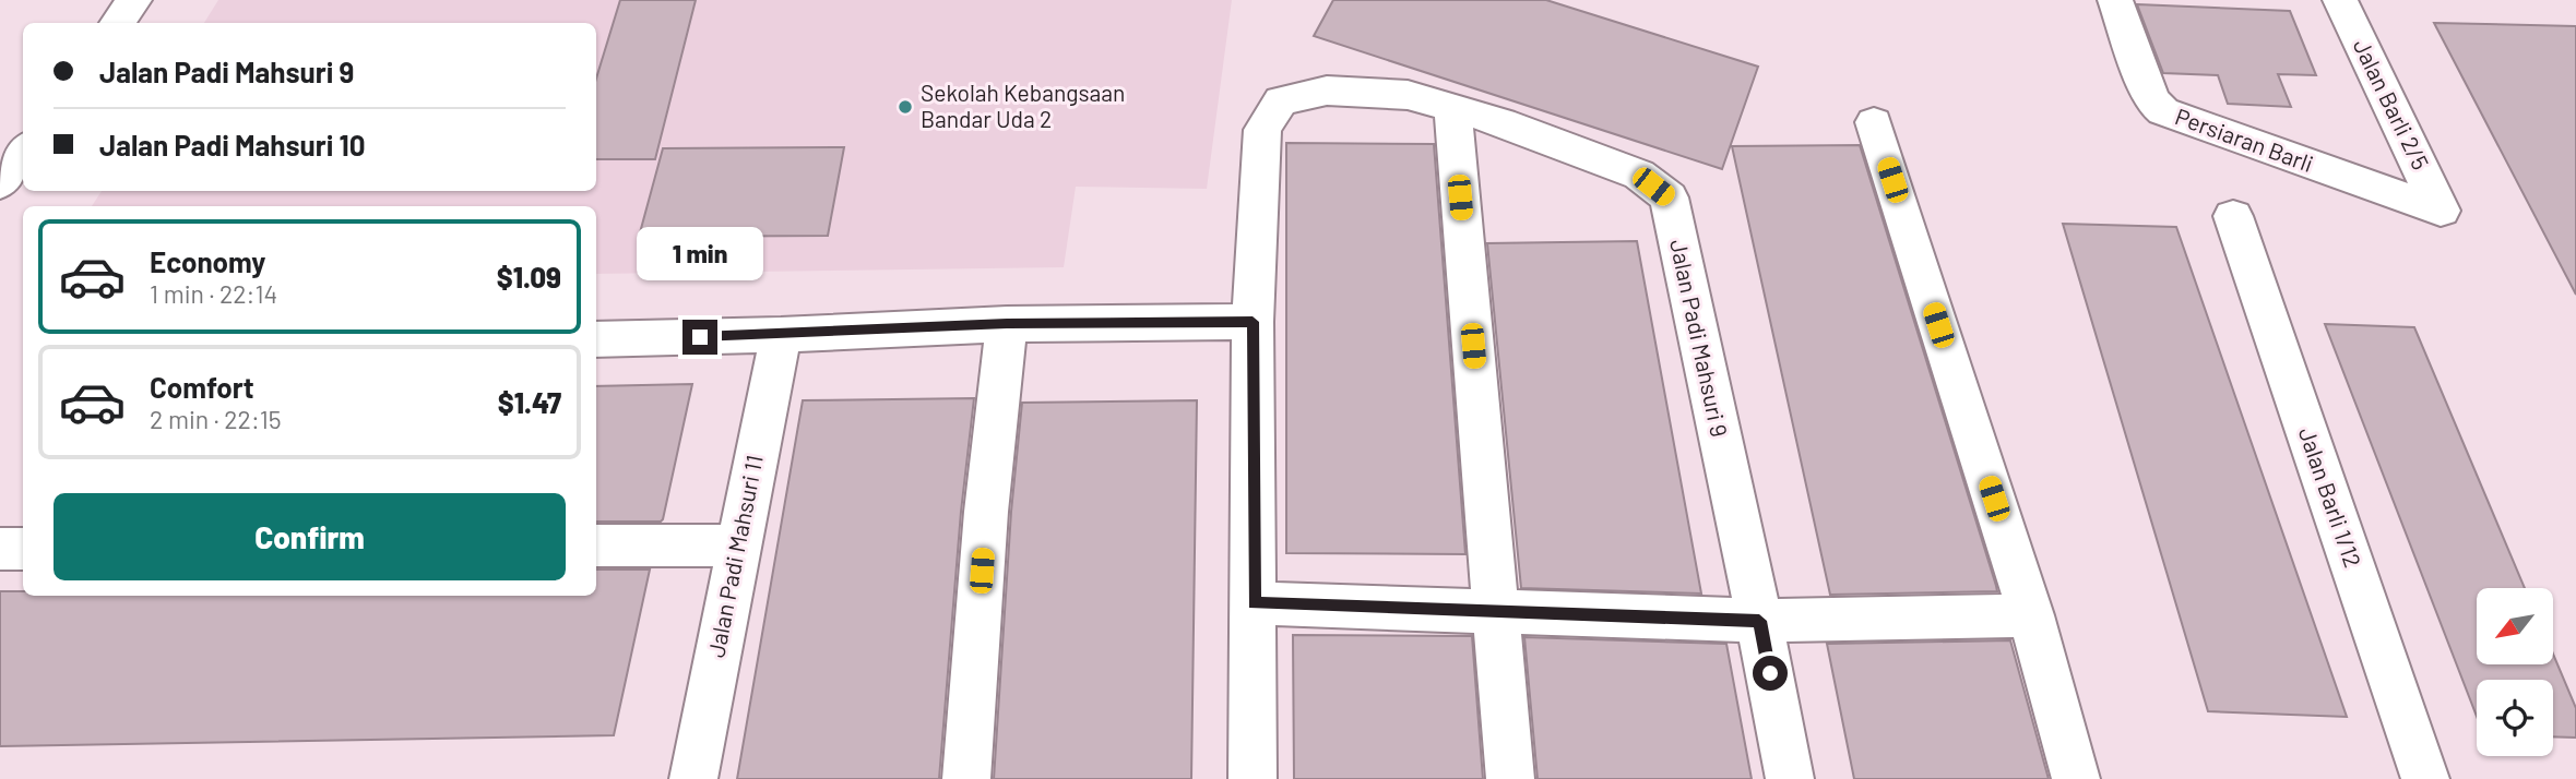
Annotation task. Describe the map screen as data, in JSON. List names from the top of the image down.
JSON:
{
  "streets": {
    "street": [
      "Jalan Barli 2/5",
      "Persiaran Barli",
      "Jalan Padi Mahsuri 9",
      "Jalan Barli 1/12",
      "Jalan Padi Mahsuri 11"
    ]
  },
  "crossings": [
    ["Jalan Barli 2/5", "Persiaran Barli"]
  ],
  "places": ["Sekolah Kebangsaan Bandar Uda 2"],
  "north": "bottom left",
  "page": {
    "banner": ["Jalan Padi Mahsuri 9", "Jalan Padi Mahsuri 10"],
    "list": [
      {
        "name": "Economy",
        "note": "1 min · 22:14",
        "value": "$1.09"
      },
      {
        "name": "Comfort",
        "note": "2 min · 22:15",
        "value": "$1.47"
      }
    ],
    "bubble": "1 min",
    "buttons": "Confirm"
  }
}
